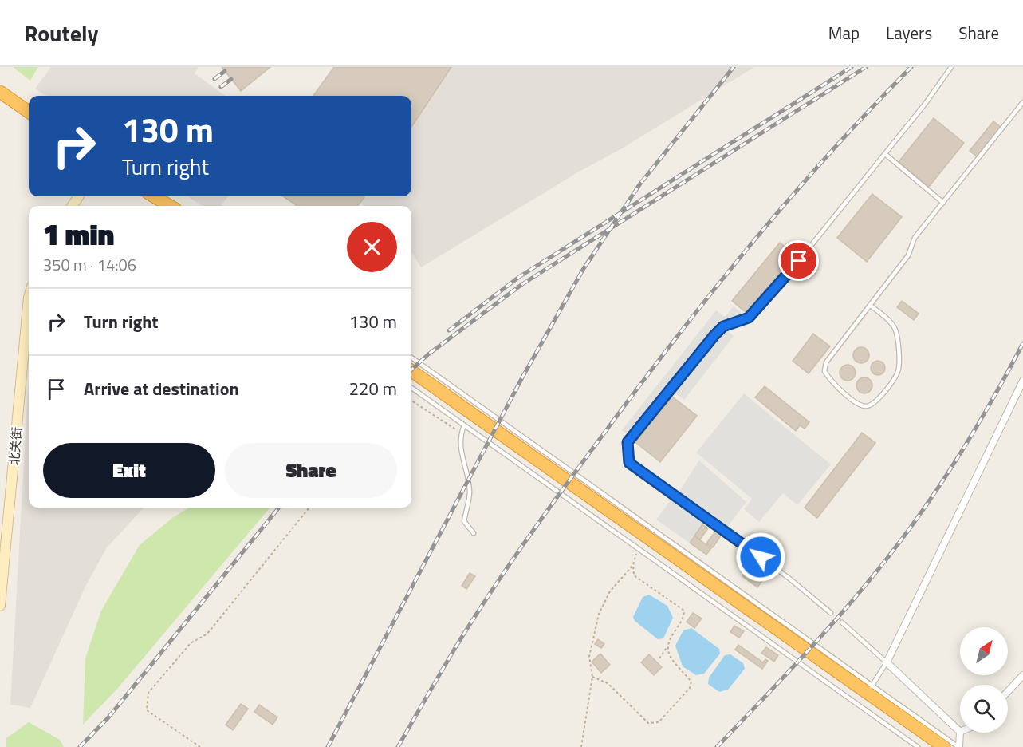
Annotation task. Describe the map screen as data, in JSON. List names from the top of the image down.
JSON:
{
  "streets": {
    "main road": ["北关街"]
  },
  "north": "top right",
  "page": {
    "header": "Routely",
    "nav": ["Map", "Layers", "Share"],
    "turn": ["130 m", "Turn right"],
    "heading": ["1 min", "350 m · 14:06"],
    "list": [
      {
        "name": "Turn right",
        "value": "130 m"
      },
      {
        "name": "Arrive at destination",
        "value": "220 m"
      }
    ],
    "buttons": ["Exit", "Share"]
  }
}
